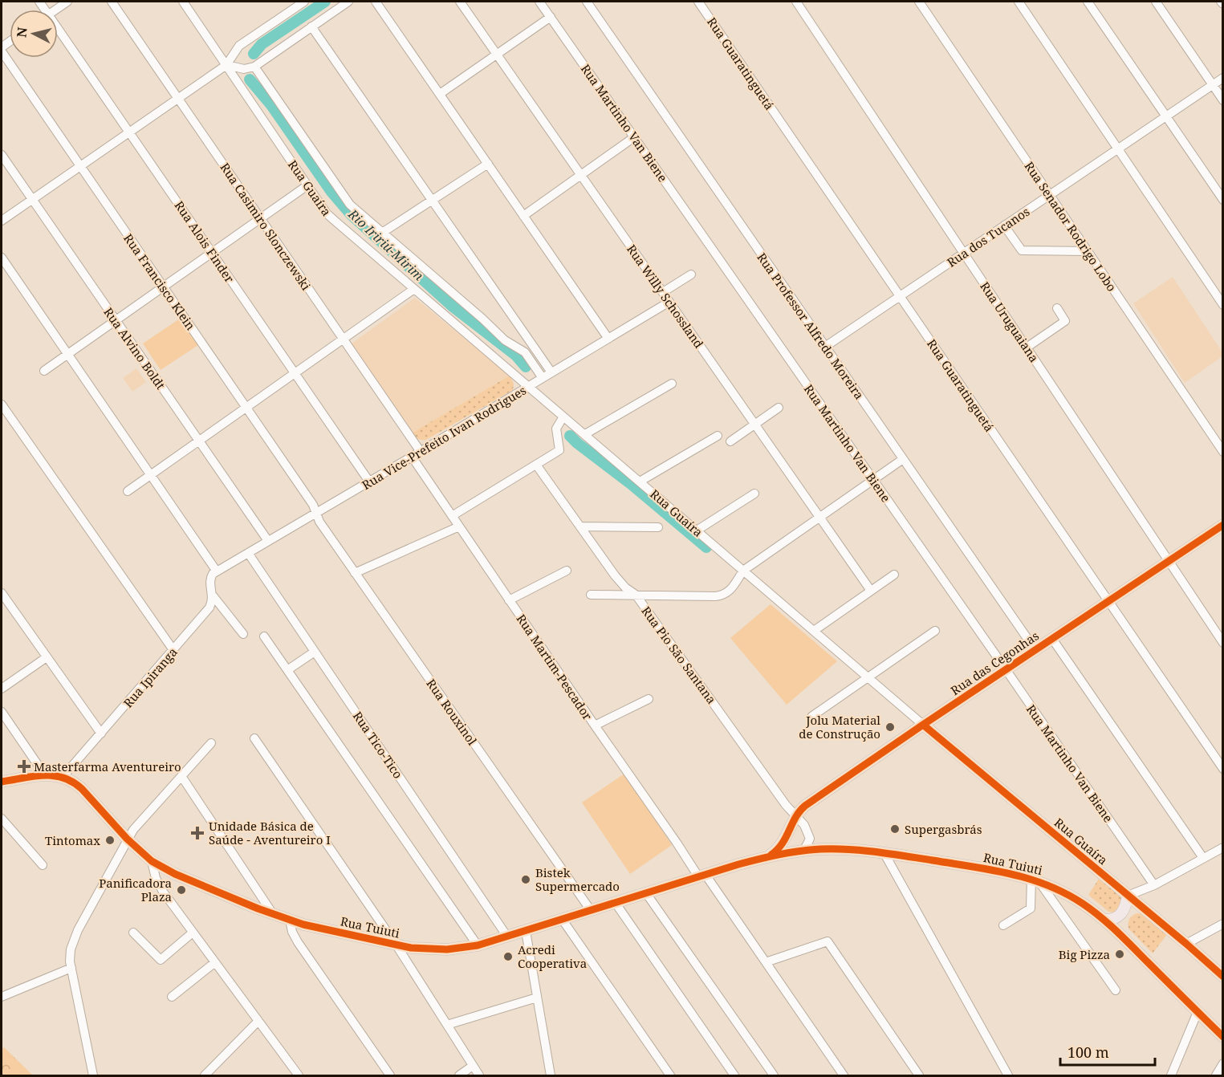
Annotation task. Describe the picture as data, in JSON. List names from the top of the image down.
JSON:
{
  "streets": {
    "main road": ["Rua Guaíra", "Rua das Cegonhas", "Rua Tuiuti"],
    "street": [
      "Rua Guaratinguetá",
      "Rua Martinho Van Biene",
      "Rua Casimiro Slonczewski",
      "Rua Senador Rodrigo Lobo",
      "Rua dos Tucanos",
      "Rua Alois Finder",
      "Rua Francisco Klein",
      "Rua Willy Schossland",
      "Rua Uruguaiana",
      "Rua Professor Alfredo Moreira",
      "Rua Alvino Boldt",
      "Rua Vice-Prefeito Ivan Rodrigues",
      "Rua Pio São Santana",
      "Rua Martim-Pescador",
      "Rua Ipiranga",
      "Rua Rouxinol",
      "Rua Tico-Tico"
    ]
  },
  "crossings": [
    ["Rua Guaratinguetá", "Rua dos Tucanos"],
    ["Rua Guaratinguetá", "Rua das Cegonhas"],
    ["Rua Martinho Van Biene", "Rua das Cegonhas"],
    ["Rua Guaíra", "Rua Vice-Prefeito Ivan Rodrigues"],
    ["Rua Guaíra", "Rua das Cegonhas"],
    ["Rua Casimiro Slonczewski", "Rua Vice-Prefeito Ivan Rodrigues"],
    ["Rua Senador Rodrigo Lobo", "Rua dos Tucanos"],
    ["Rua dos Tucanos", "Rua Uruguaiana"],
    ["Rua dos Tucanos", "Rua Professor Alfredo Moreira"],
    ["Rua Alois Finder", "Rua Vice-Prefeito Ivan Rodrigues"],
    ["Rua Francisco Klein", "Rua Vice-Prefeito Ivan Rodrigues"],
    ["Rua Francisco Klein", "Rua Rouxinol"],
    ["Rua Willy Schossland", "Rua Vice-Prefeito Ivan Rodrigues"],
    ["Rua Uruguaiana", "Rua das Cegonhas"],
    ["Rua Professor Alfredo Moreira", "Rua das Cegonhas"],
    ["Rua Alvino Boldt", "Rua Vice-Prefeito Ivan Rodrigues"],
    ["Rua Vice-Prefeito Ivan Rodrigues", "Rua Martim-Pescador"],
    ["Rua Vice-Prefeito Ivan Rodrigues", "Rua Ipiranga"],
    ["Rua Vice-Prefeito Ivan Rodrigues", "Rua Rouxinol"],
    ["Rua Vice-Prefeito Ivan Rodrigues", "Rua Tico-Tico"],
    ["Rua Pio São Santana", "Rua das Cegonhas"],
    ["Rua Pio São Santana", "Rua Tuiuti"],
    ["Rua das Cegonhas", "Rua Tuiuti"],
    ["Rua Martim-Pescador", "Rua Tuiuti"],
    ["Rua Ipiranga", "Rua Tuiuti"],
    ["Rua Rouxinol", "Rua Tuiuti"],
    ["Rua Tico-Tico", "Rua Tuiuti"]
  ],
  "water": ["Rio Iririú-Mirim"],
  "places": {
    "other": [
      "Jolu Material de Construção",
      "Supergasbrás",
      "Tintomax",
      "Bistek Supermercado",
      "Panificadora Plaza",
      "Big Pizza",
      "Acredi Cooperativa"
    ],
    "health": ["Masterfarma Aventureiro", "Unidade Básica de Saúde - Aventureiro I"]
  },
  "scale_bar": "100 m",
  "north": "left"
}
